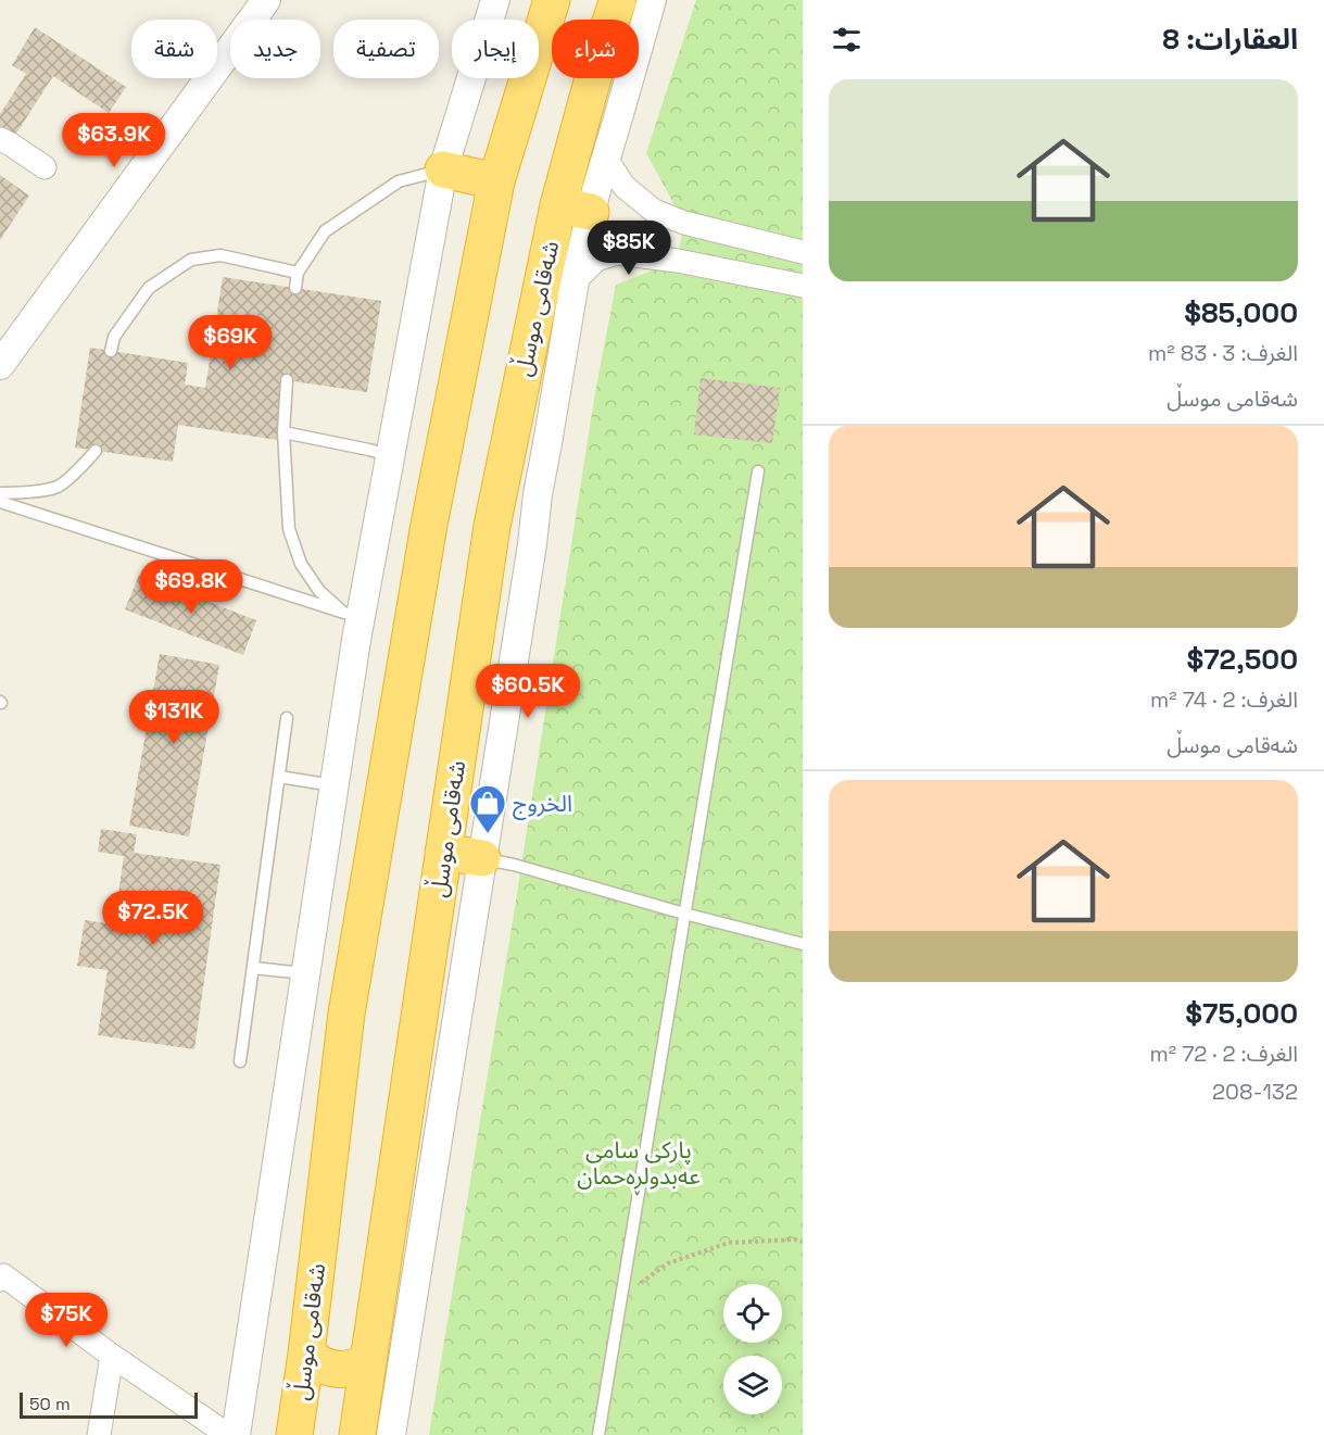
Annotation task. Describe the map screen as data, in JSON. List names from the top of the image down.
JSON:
{
  "streets": {
    "highway": ["شەقامی موسڵ"]
  },
  "parks": ["پارکی سامی عەبدولڕەحمان"],
  "places": {
    "shop": ["الخروج"]
  },
  "scale_bar": "50 m",
  "page": {
    "heading": "العقارات: 8",
    "chip": [
      "شراء",
      "إيجار",
      "تصفية",
      "جديد",
      "شقة"
    ],
    "list": [
      {
        "name": "$85,000",
        "note": "الغرف: 3 · 83 m² · شەقامی موسڵ"
      },
      {
        "name": "$72,500",
        "note": "الغرف: 2 · 74 m² · شەقامی موسڵ"
      },
      {
        "name": "$75,000",
        "note": "الغرف: 2 · 72 m² · 208-132"
      }
    ],
    "price": [
      "$63.9K",
      "$85K",
      "$69K",
      "$69.8K",
      "$60.5K",
      "$131K",
      "$72.5K",
      "$75K"
    ],
    "scale": "50 m"
  }
}
